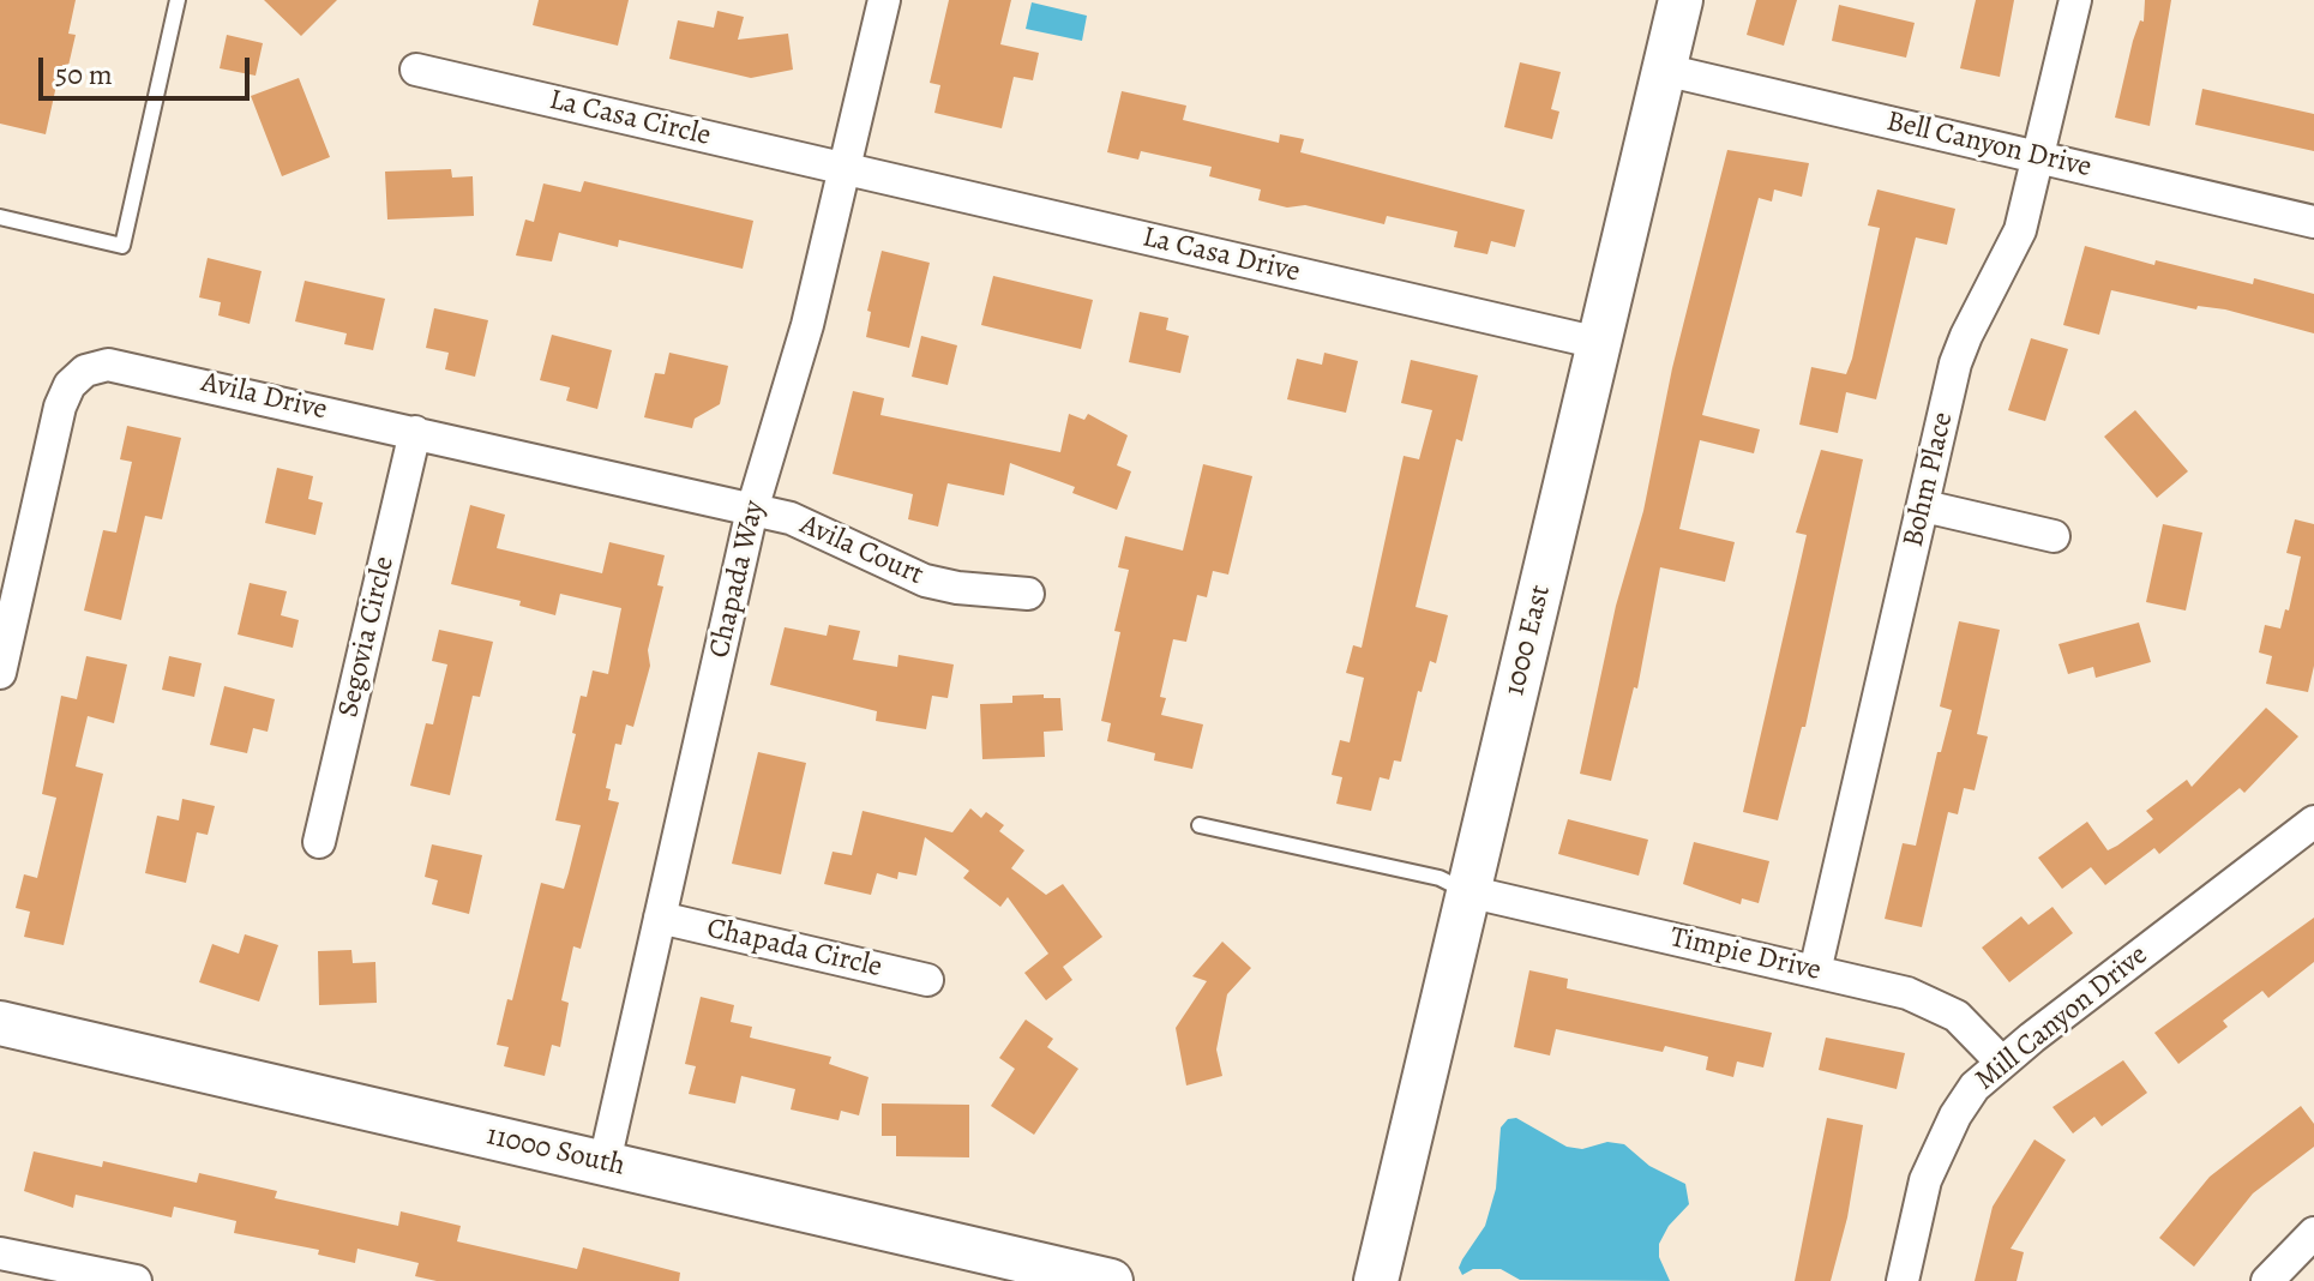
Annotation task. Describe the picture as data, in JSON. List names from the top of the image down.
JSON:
{
  "streets": {
    "street": [
      "La Casa Circle",
      "Bell Canyon Drive",
      "La Casa Drive",
      "Avila Drive",
      "Bohm Place",
      "Avila Court",
      "Chapada Way",
      "Segovia Circle",
      "1000 East",
      "Chapada Circle",
      "Timpie Drive",
      "Mill Canyon Drive",
      "11000 South"
    ]
  },
  "crossings": [
    ["La Casa Circle", "La Casa Drive"],
    ["La Casa Circle", "Chapada Way"],
    ["Bell Canyon Drive", "Bohm Place"],
    ["Bell Canyon Drive", "1000 East"],
    ["La Casa Drive", "Chapada Way"],
    ["La Casa Drive", "1000 East"],
    ["Avila Drive", "Avila Court"],
    ["Avila Drive", "Chapada Way"],
    ["Avila Drive", "Segovia Circle"],
    ["Bohm Place", "Timpie Drive"],
    ["Avila Court", "Chapada Way"],
    ["Chapada Way", "Chapada Circle"],
    ["Chapada Way", "11000 South"],
    ["1000 East", "Timpie Drive"],
    ["Timpie Drive", "Mill Canyon Drive"]
  ],
  "scale_bar": "50 m"
}
